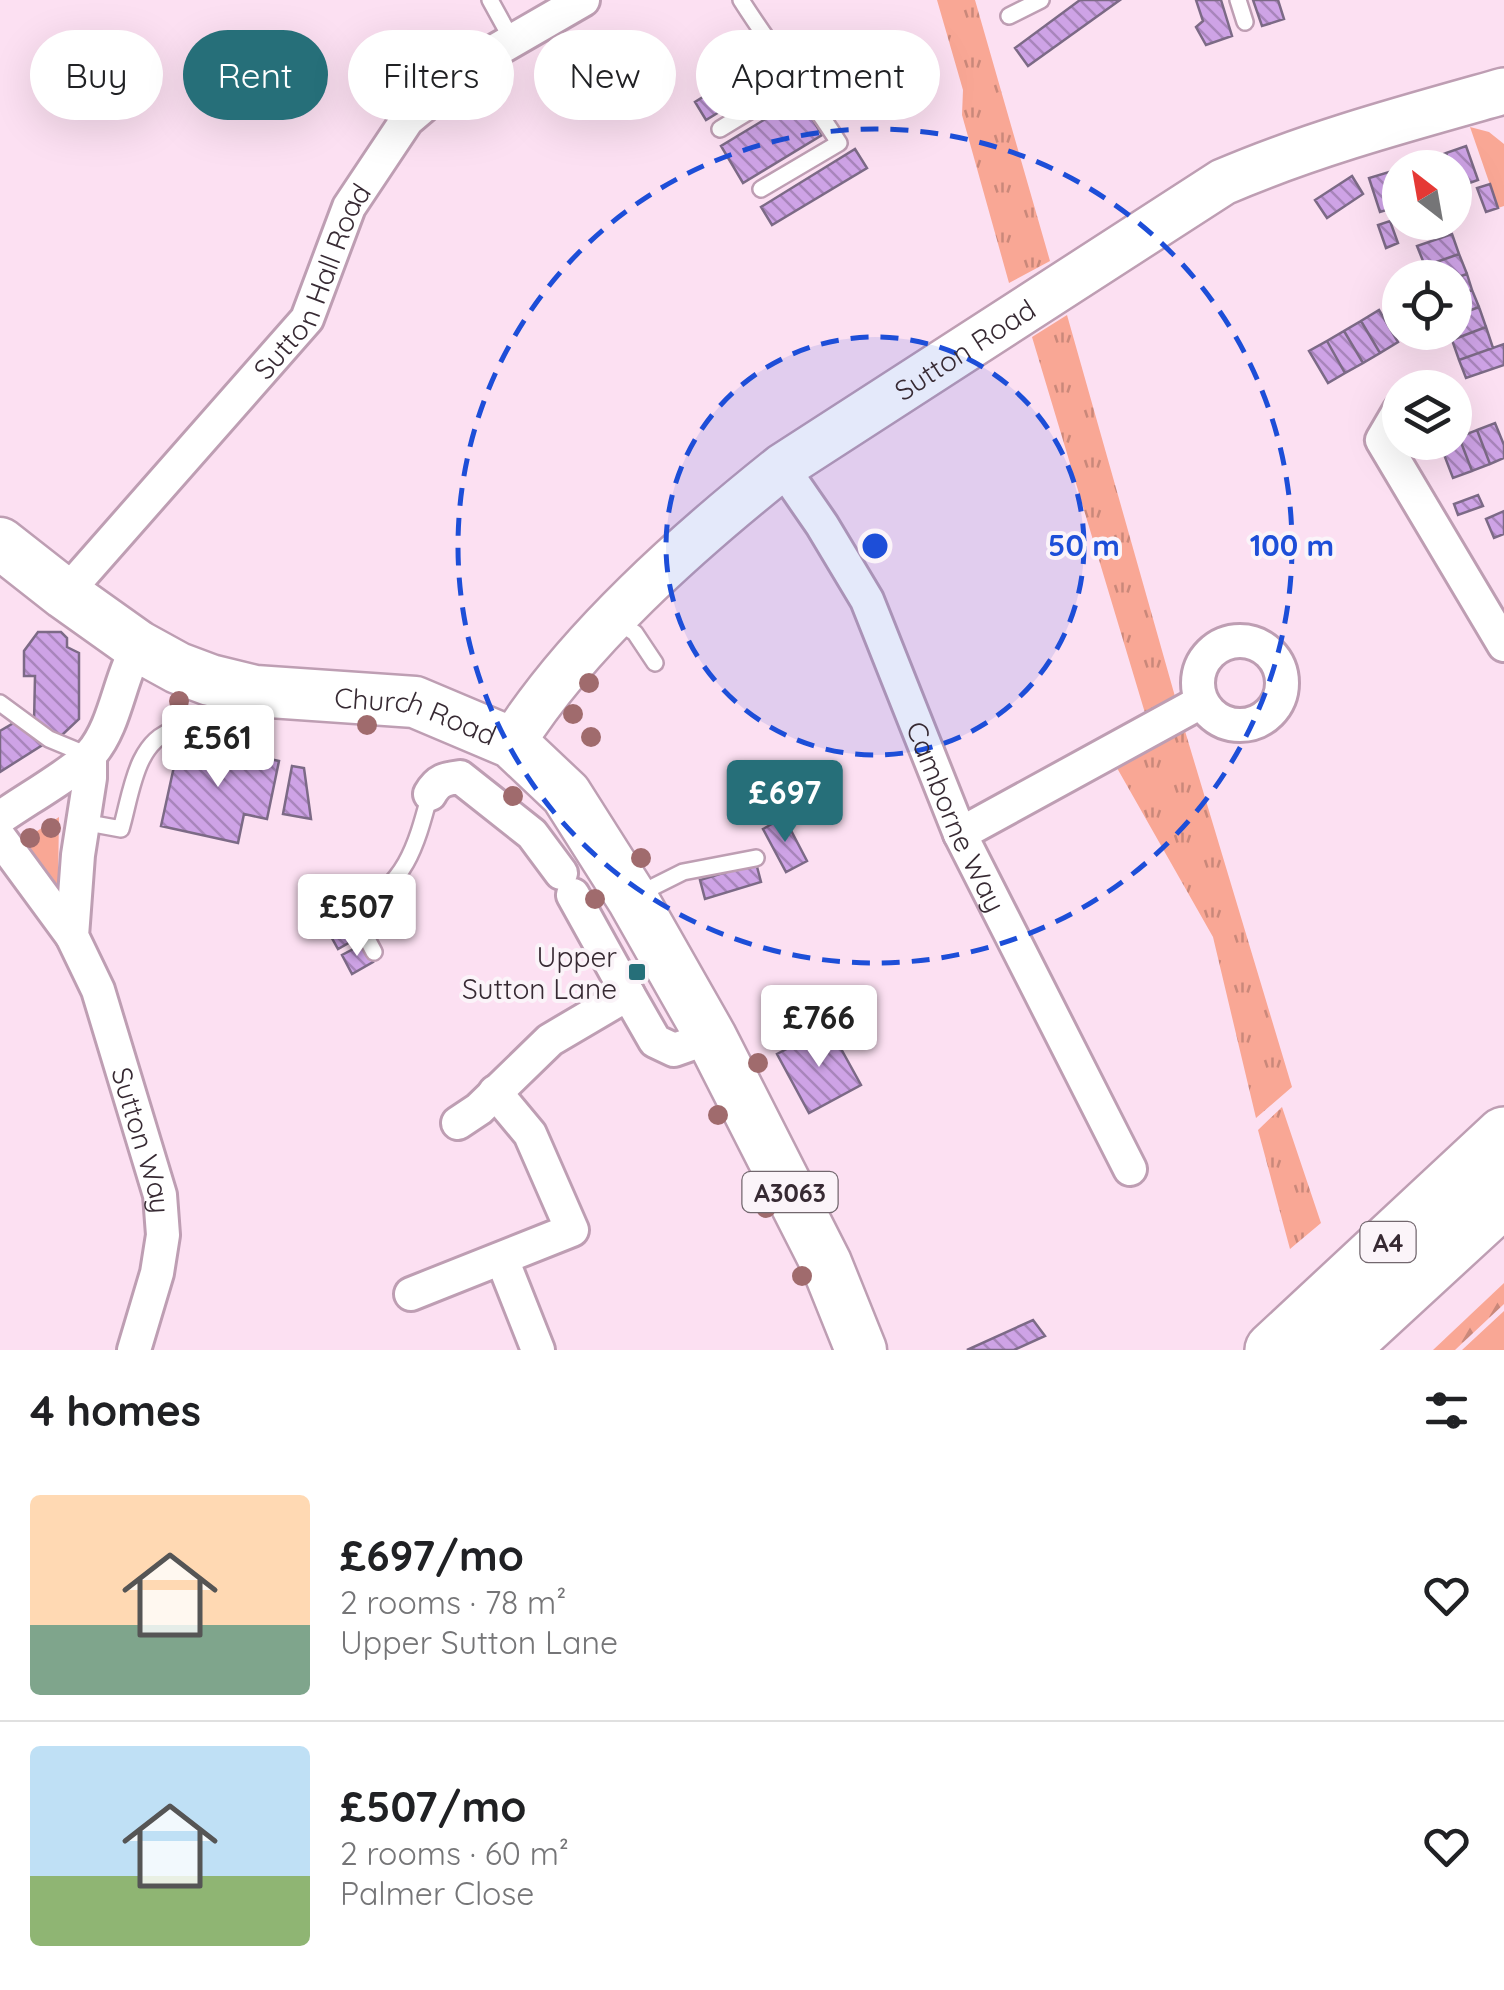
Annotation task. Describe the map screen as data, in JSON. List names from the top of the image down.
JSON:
{
  "streets": {
    "highway": ["A4"],
    "main road": ["Church Road", "A3063"],
    "street": [
      "Sutton Hall Road",
      "Sutton Road",
      "Camborne Way",
      "Sutton Way"
    ]
  },
  "crossings": [
    ["Sutton Hall Road", "Church Road"],
    ["Sutton Road", "Church Road"],
    ["Sutton Road", "Camborne Way"],
    ["Sutton Road", "A3063"],
    ["Church Road", "A3063"]
  ],
  "places": {
    "transit": ["Upper Sutton Lane"]
  },
  "north": "top left",
  "page": {
    "chip": [
      "Buy",
      "Rent",
      "Filters",
      "New",
      "Apartment"
    ],
    "price": [
      "£561",
      "£697",
      "£507",
      "£766"
    ],
    "heading": "4 homes",
    "list": [
      {
        "name": "£697/mo",
        "note": "2 rooms · 78 m² · Upper Sutton Lane"
      },
      {
        "name": "£507/mo",
        "note": "2 rooms · 60 m² · Palmer Close"
      }
    ]
  },
  "rings": ["50 m", "100 m"]
}
